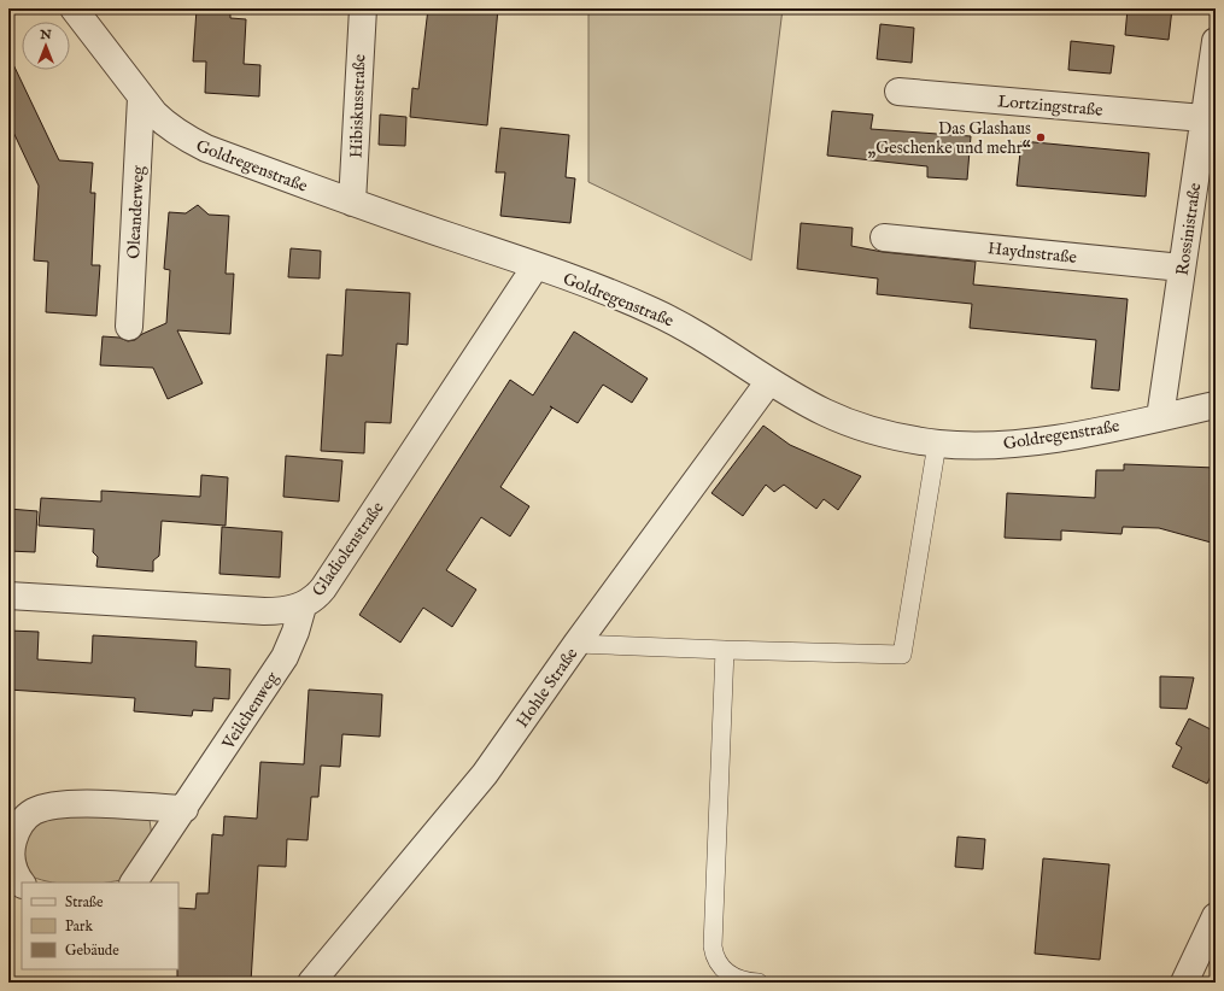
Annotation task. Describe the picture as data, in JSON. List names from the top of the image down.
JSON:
{
  "streets": {
    "street": [
      "Lortzingstraße",
      "Hibiskusstraße",
      "Goldregenstraße",
      "Oleanderweg",
      "Rossinistraße",
      "Haydnstraße",
      "Gladiolenstraße",
      "Hohle Straße",
      "Veilchenweg"
    ]
  },
  "crossings": [
    ["Lortzingstraße", "Rossinistraße"],
    ["Hibiskusstraße", "Goldregenstraße"],
    ["Goldregenstraße", "Oleanderweg"],
    ["Goldregenstraße", "Rossinistraße"],
    ["Goldregenstraße", "Gladiolenstraße"],
    ["Goldregenstraße", "Hohle Straße"],
    ["Rossinistraße", "Haydnstraße"],
    ["Gladiolenstraße", "Veilchenweg"]
  ],
  "places": ["Das Glashaus „Geschenke und mehr“"],
  "legend": ["Straße", "Park", "Gebäude"],
  "north": "top"
}
